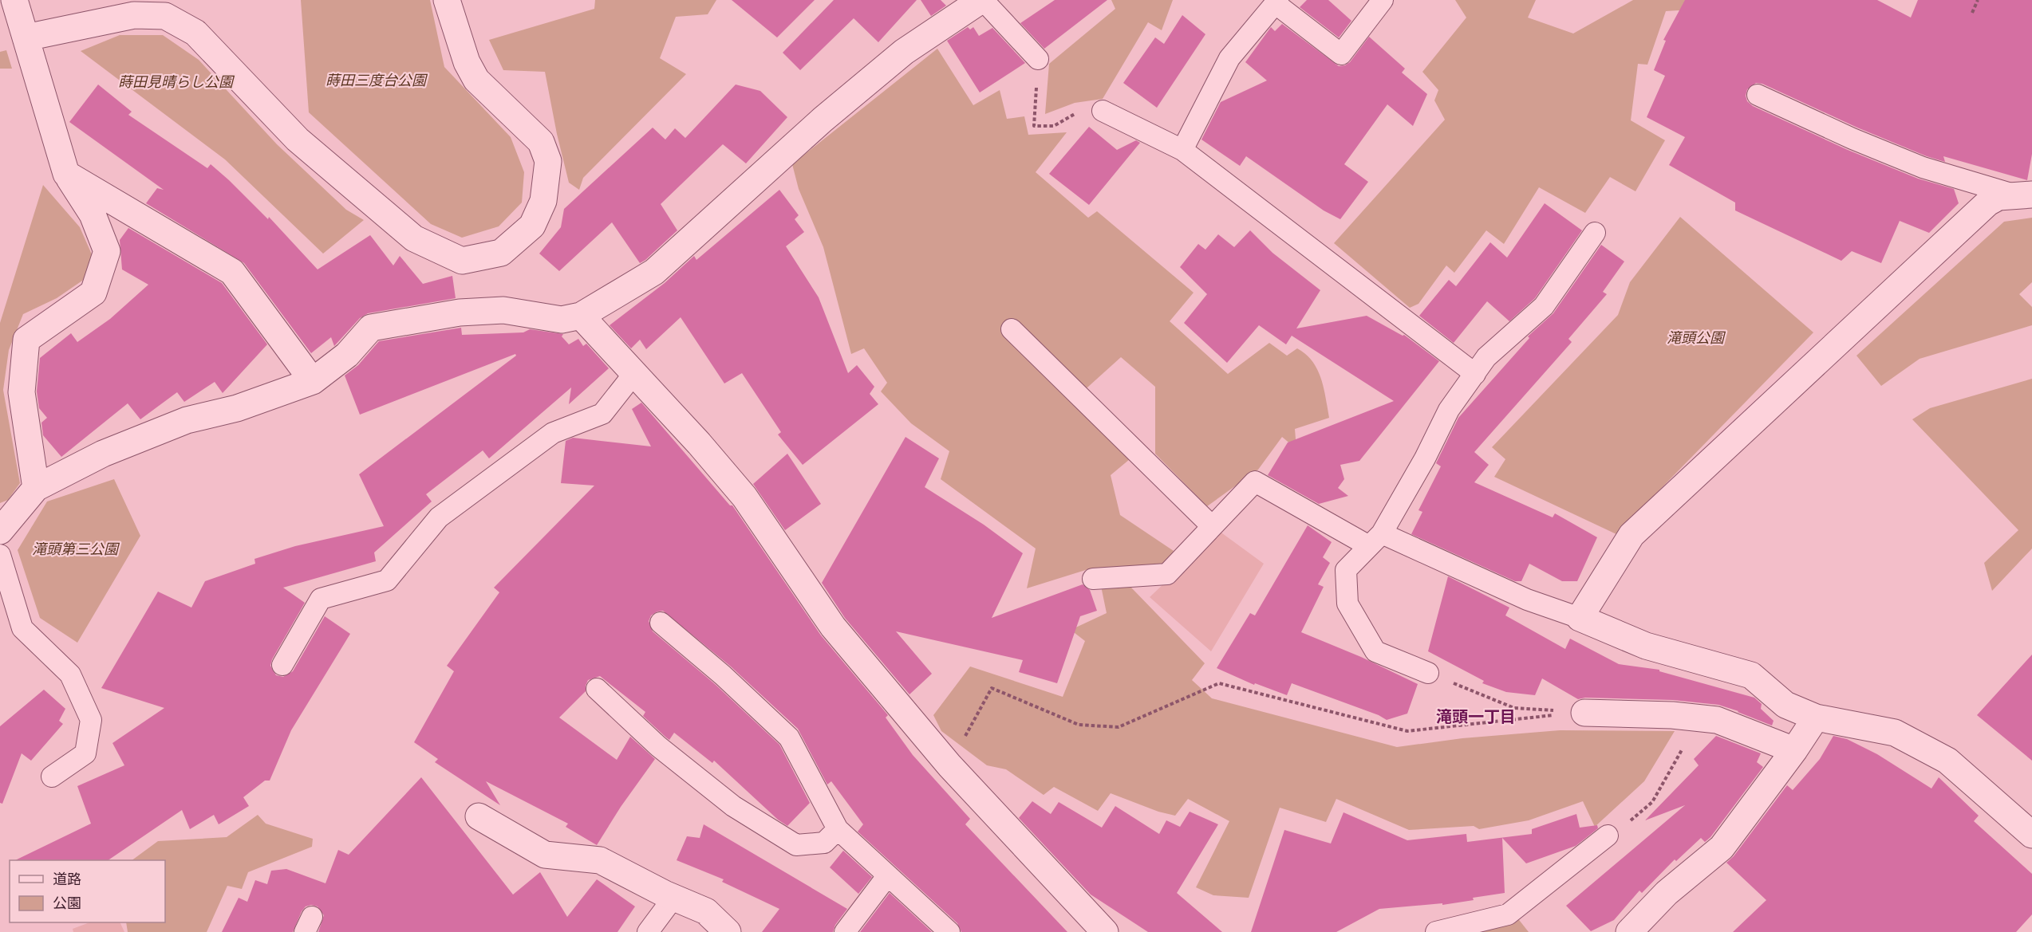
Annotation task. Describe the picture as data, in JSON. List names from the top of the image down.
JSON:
{
  "districts": ["滝頭一丁目"],
  "parks": [
    "蒔田三度台公園",
    "蒔田見晴らし公園",
    "滝頭公園",
    "滝頭第三公園"
  ],
  "legend": ["道路", "公園"]
}
